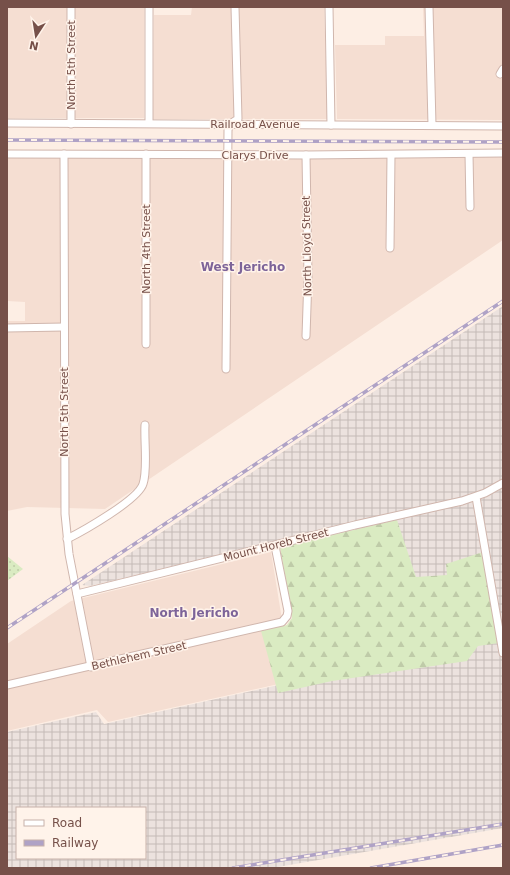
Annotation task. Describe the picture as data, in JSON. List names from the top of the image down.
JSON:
{
  "streets": {
    "street": [
      "North 5th Street",
      "Railroad Avenue",
      "Clarys Drive",
      "North Lloyd Street",
      "North 4th Street",
      "Mount Horeb Street",
      "Bethlehem Street"
    ]
  },
  "crossings": [
    ["North 5th Street", "Railroad Avenue"],
    ["North 5th Street", "Clarys Drive"],
    ["North 5th Street", "Mount Horeb Street"],
    ["North 5th Street", "Bethlehem Street"],
    ["Clarys Drive", "North Lloyd Street"],
    ["Clarys Drive", "North 4th Street"],
    ["Mount Horeb Street", "Bethlehem Street"]
  ],
  "districts": ["West Jericho", "North Jericho"],
  "legend": ["Road", "Railway"],
  "north": "bottom"
}
